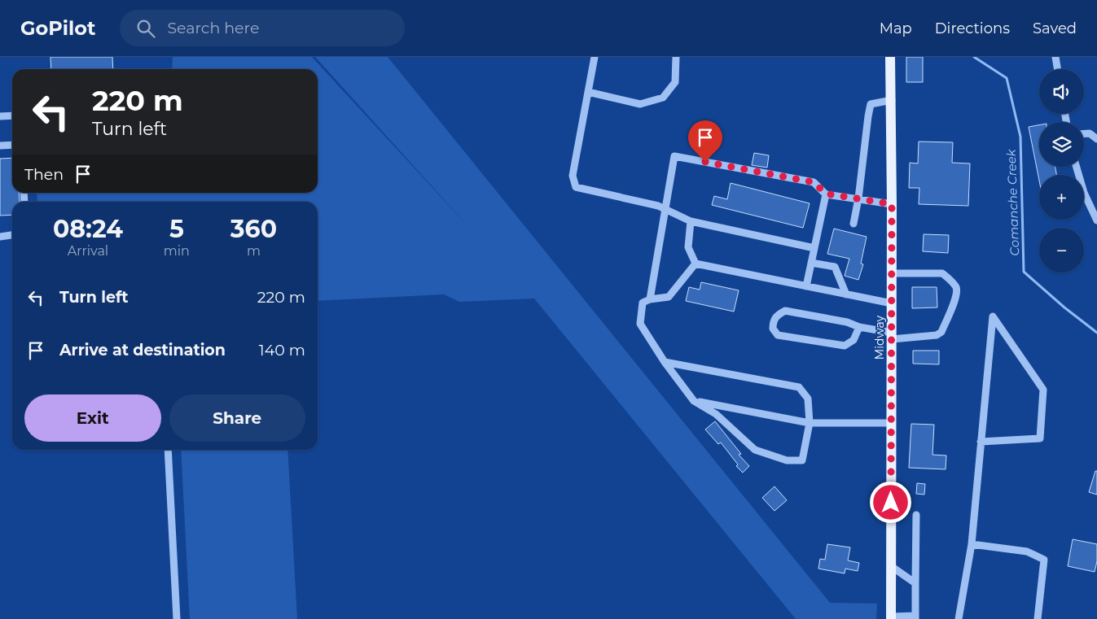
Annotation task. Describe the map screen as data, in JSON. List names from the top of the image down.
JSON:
{
  "streets": {
    "main road": ["Midway"]
  },
  "water": ["Comanche Creek"],
  "page": {
    "header": "GoPilot",
    "search": "Search here",
    "nav": ["Map", "Directions", "Saved"],
    "map_buttons": ["+", "−"],
    "turn": ["220 m", "Turn left"],
    "then": "Then",
    "eta": [
      "08:24",
      "Arrival",
      "5",
      "min",
      "360",
      "m"
    ],
    "list": [
      {
        "name": "Turn left",
        "value": "220 m"
      },
      {
        "name": "Arrive at destination",
        "value": "140 m"
      }
    ],
    "buttons": ["Exit", "Share"]
  }
}
